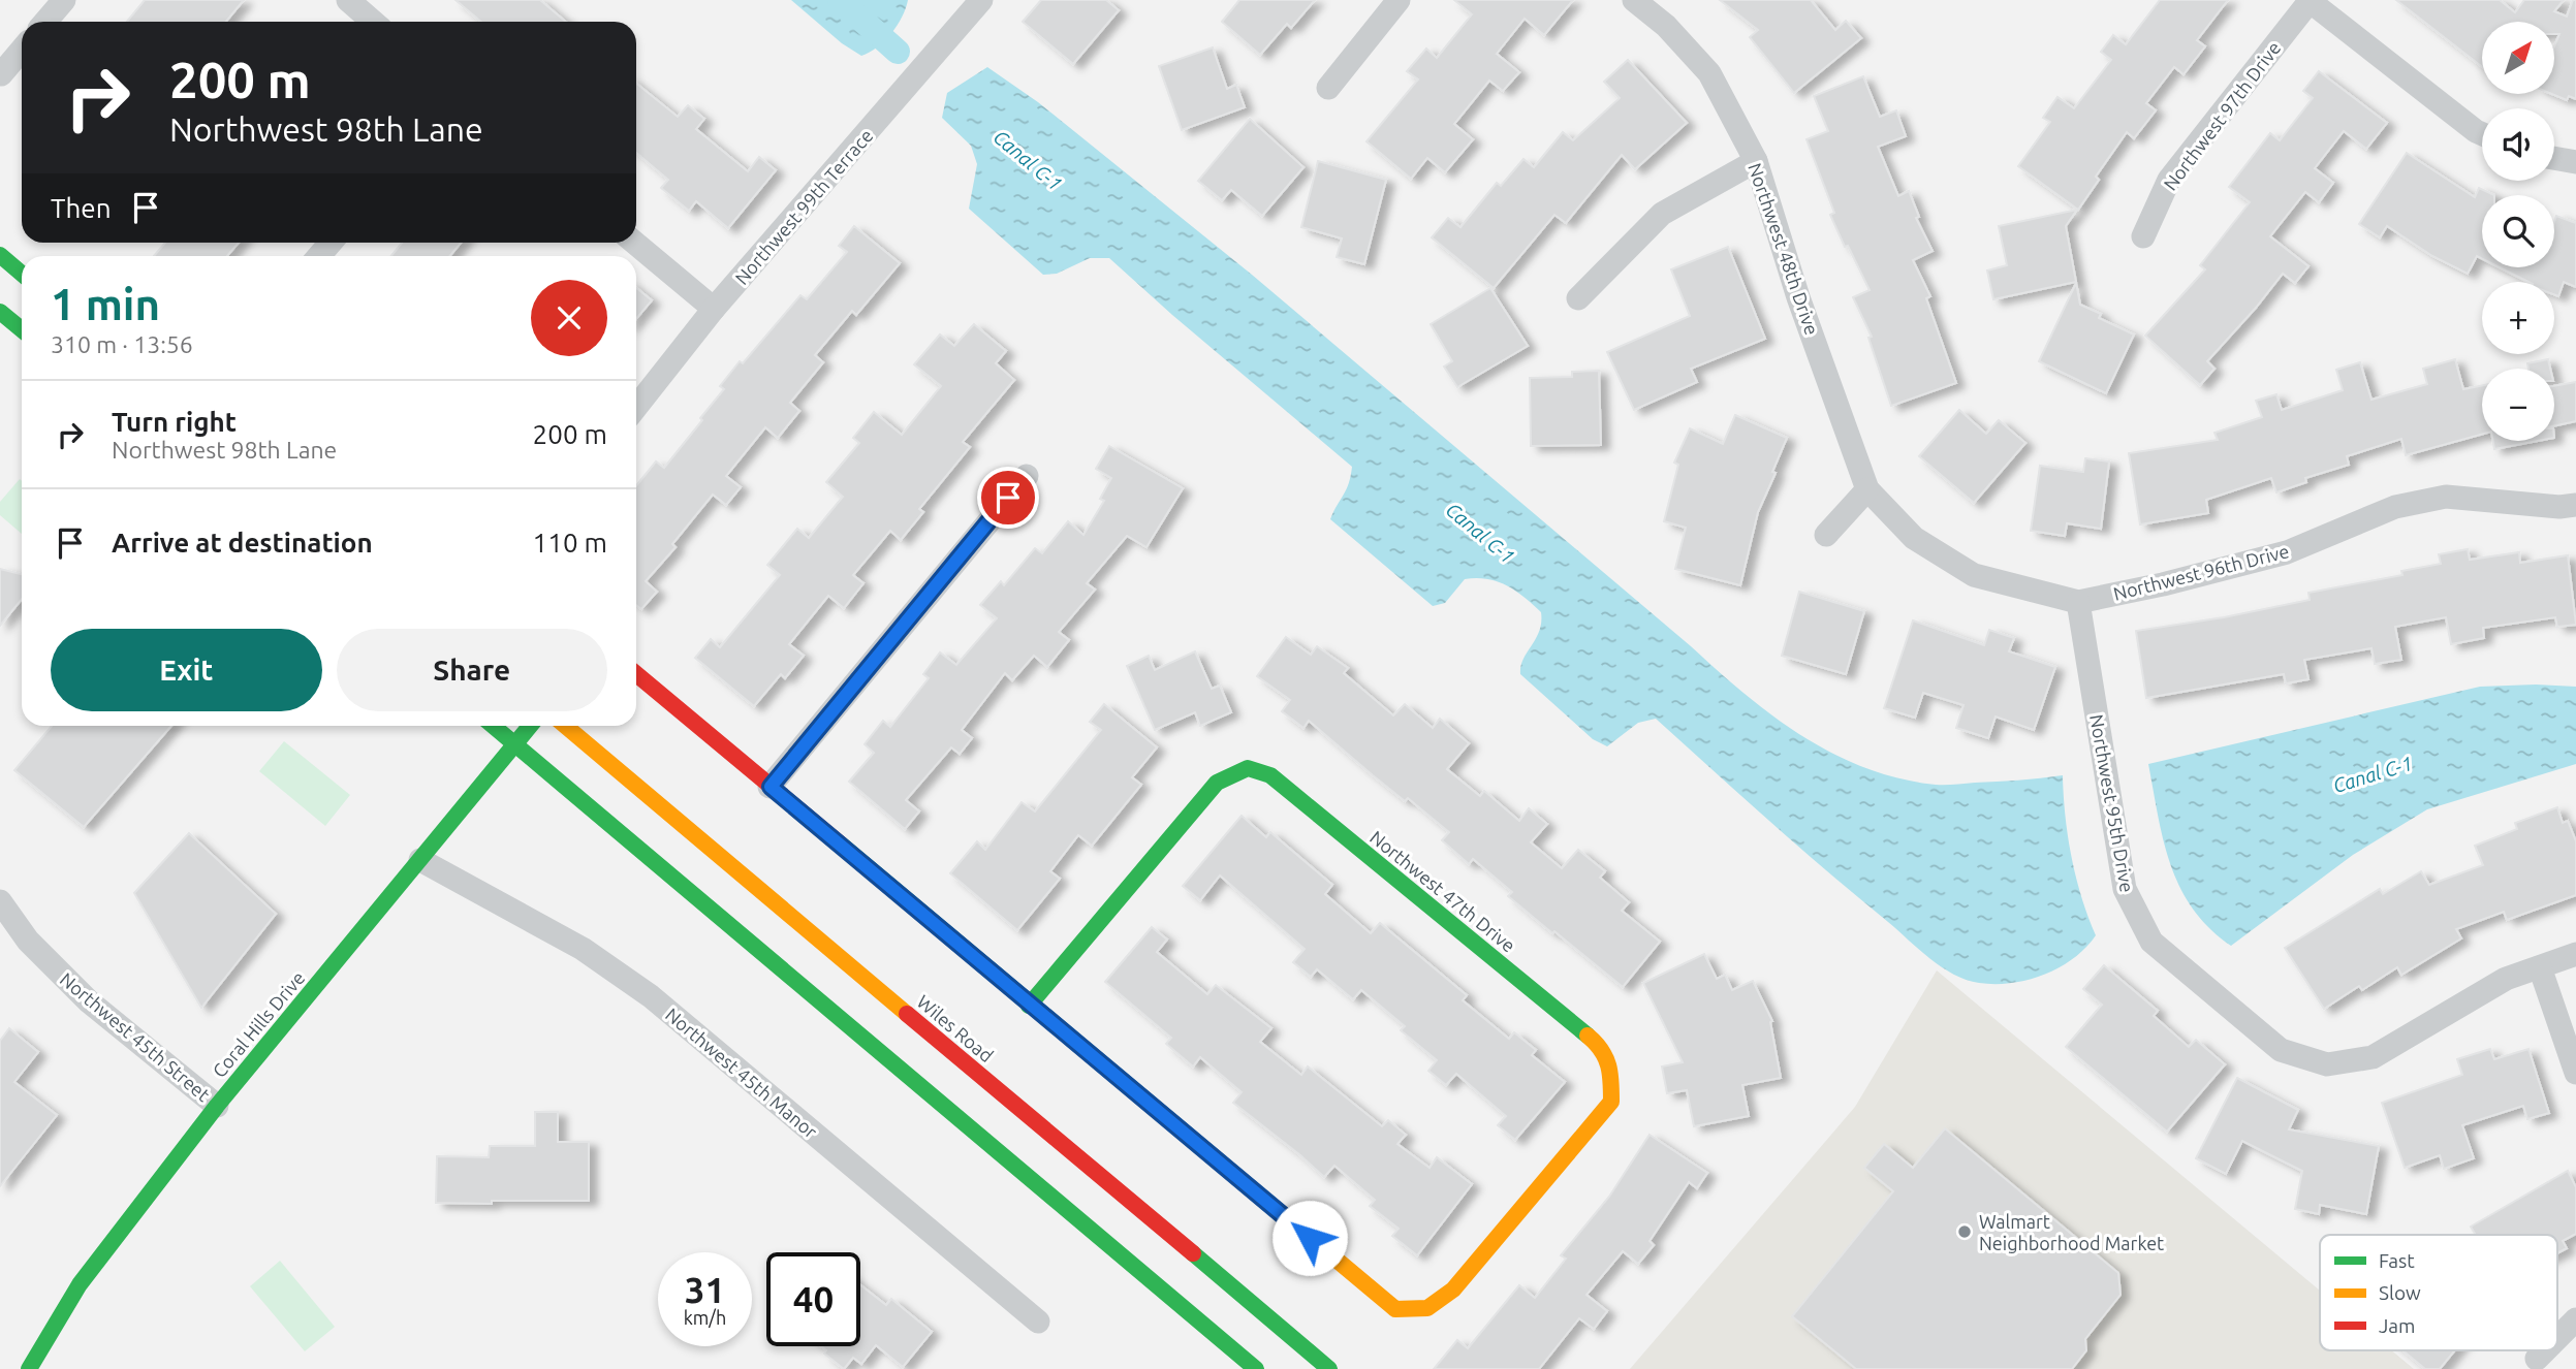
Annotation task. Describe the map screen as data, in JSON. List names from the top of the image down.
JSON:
{
  "streets": {
    "street": [
      "Northwest 97th Drive",
      "Northwest 99th Terrace",
      "Northwest 48th Drive",
      "Northwest 96th Drive",
      "Northwest 95th Drive",
      "Northwest 47th Drive",
      "Coral Hills Drive",
      "Wiles Road",
      "Northwest 45th Street",
      "Northwest 45th Manor"
    ]
  },
  "crossings": [
    ["Northwest 48th Drive", "Northwest 96th Drive"],
    ["Northwest 48th Drive", "Northwest 95th Drive"],
    ["Northwest 96th Drive", "Northwest 95th Drive"],
    ["Coral Hills Drive", "Northwest 45th Street"],
    ["Coral Hills Drive", "Northwest 45th Manor"]
  ],
  "water": ["Canal C-1"],
  "places": ["Walmart Neighborhood Market"],
  "legend": ["Fast", "Slow", "Jam"],
  "north": "top right",
  "page": {
    "map_buttons": ["+", "−"],
    "turn": ["200 m", "Northwest 98th Lane"],
    "then": "Then",
    "heading": ["1 min", "310 m · 13:56"],
    "list": [
      {
        "name": "Turn right",
        "note": "Northwest 98th Lane",
        "value": "200 m"
      },
      {
        "name": "Arrive at destination",
        "value": "110 m"
      }
    ],
    "buttons": ["Exit", "Share"],
    "speed": "31 km/h",
    "limit": "40"
  }
}
